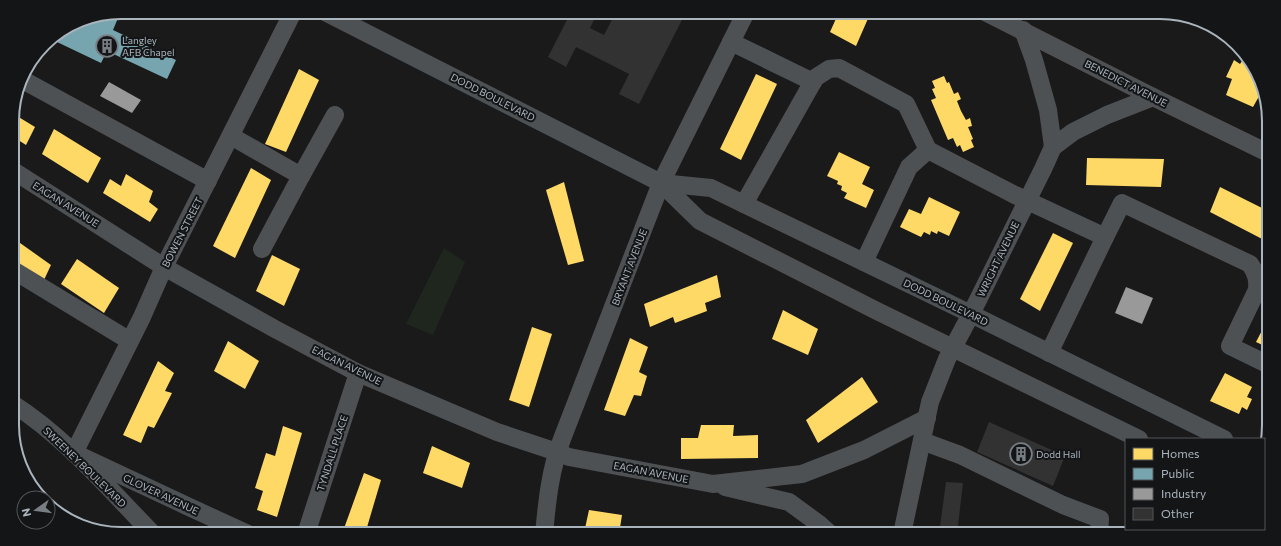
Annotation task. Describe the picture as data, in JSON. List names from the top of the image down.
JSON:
{
  "streets": {
    "street": [
      "BENEDICT AVENUE",
      "DODD BOULEVARD",
      "EAGAN AVENUE",
      "BOWEN STREET",
      "WRIGHT AVENUE",
      "BRYANT AVENUE",
      "TYNDALL PLACE",
      "SWEENEY BOULEVARD",
      "GLOVER AVENUE"
    ]
  },
  "crossings": [
    ["BENEDICT AVENUE", "WRIGHT AVENUE"],
    ["DODD BOULEVARD", "WRIGHT AVENUE"],
    ["DODD BOULEVARD", "BRYANT AVENUE"],
    ["EAGAN AVENUE", "BOWEN STREET"],
    ["EAGAN AVENUE", "WRIGHT AVENUE"],
    ["EAGAN AVENUE", "BRYANT AVENUE"],
    ["EAGAN AVENUE", "TYNDALL PLACE"],
    ["BOWEN STREET", "SWEENEY BOULEVARD"],
    ["BOWEN STREET", "GLOVER AVENUE"],
    ["SWEENEY BOULEVARD", "GLOVER AVENUE"]
  ],
  "places": {
    "building": ["Langley AFB Chapel", "Dodd Hall"]
  },
  "legend": [
    "Homes",
    "Public",
    "Industry",
    "Other"
  ],
  "north": "left"
}
